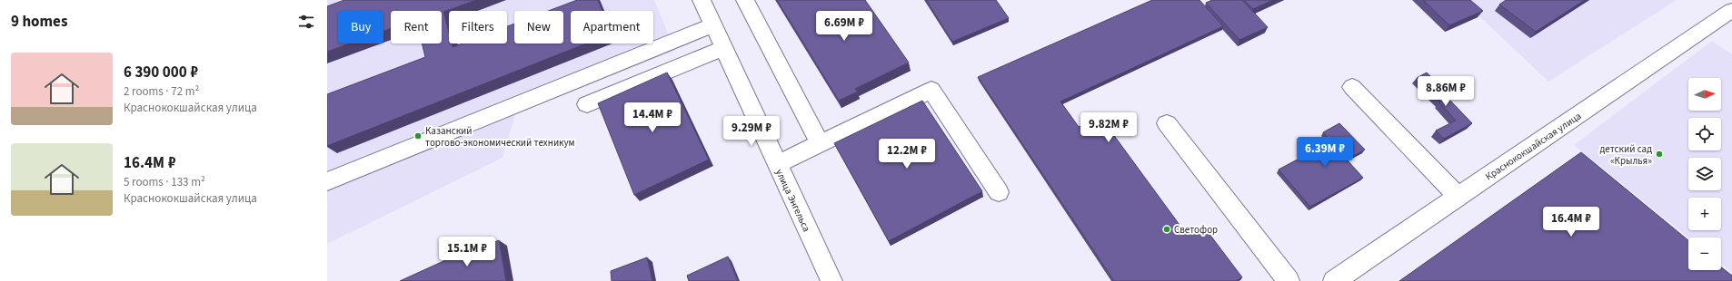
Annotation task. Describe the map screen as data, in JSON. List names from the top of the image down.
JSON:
{
  "streets": {
    "street": ["Краснококшайская улица", "улица Энгельса"]
  },
  "places": ["Казанский торгово-экономический техникум", "детский сад «Крылья»", "Светофор"],
  "north": "right",
  "page": {
    "heading": "9 homes",
    "price": [
      "6.69M ₽",
      "8.86M ₽",
      "14.4M ₽",
      "9.82M ₽",
      "9.29M ₽",
      "6.39M ₽",
      "12.2M ₽",
      "16.4M ₽",
      "15.1M ₽"
    ],
    "chip": [
      "Buy",
      "Rent",
      "Filters",
      "New",
      "Apartment"
    ],
    "list": [
      {
        "name": "6 390 000 ₽",
        "note": "2 rooms · 72 m² · Краснококшайская улица"
      },
      {
        "name": "16.4M ₽",
        "note": "5 rooms · 133 m² · Краснококшайская улица"
      }
    ],
    "map_buttons": ["+", "−"]
  }
}
